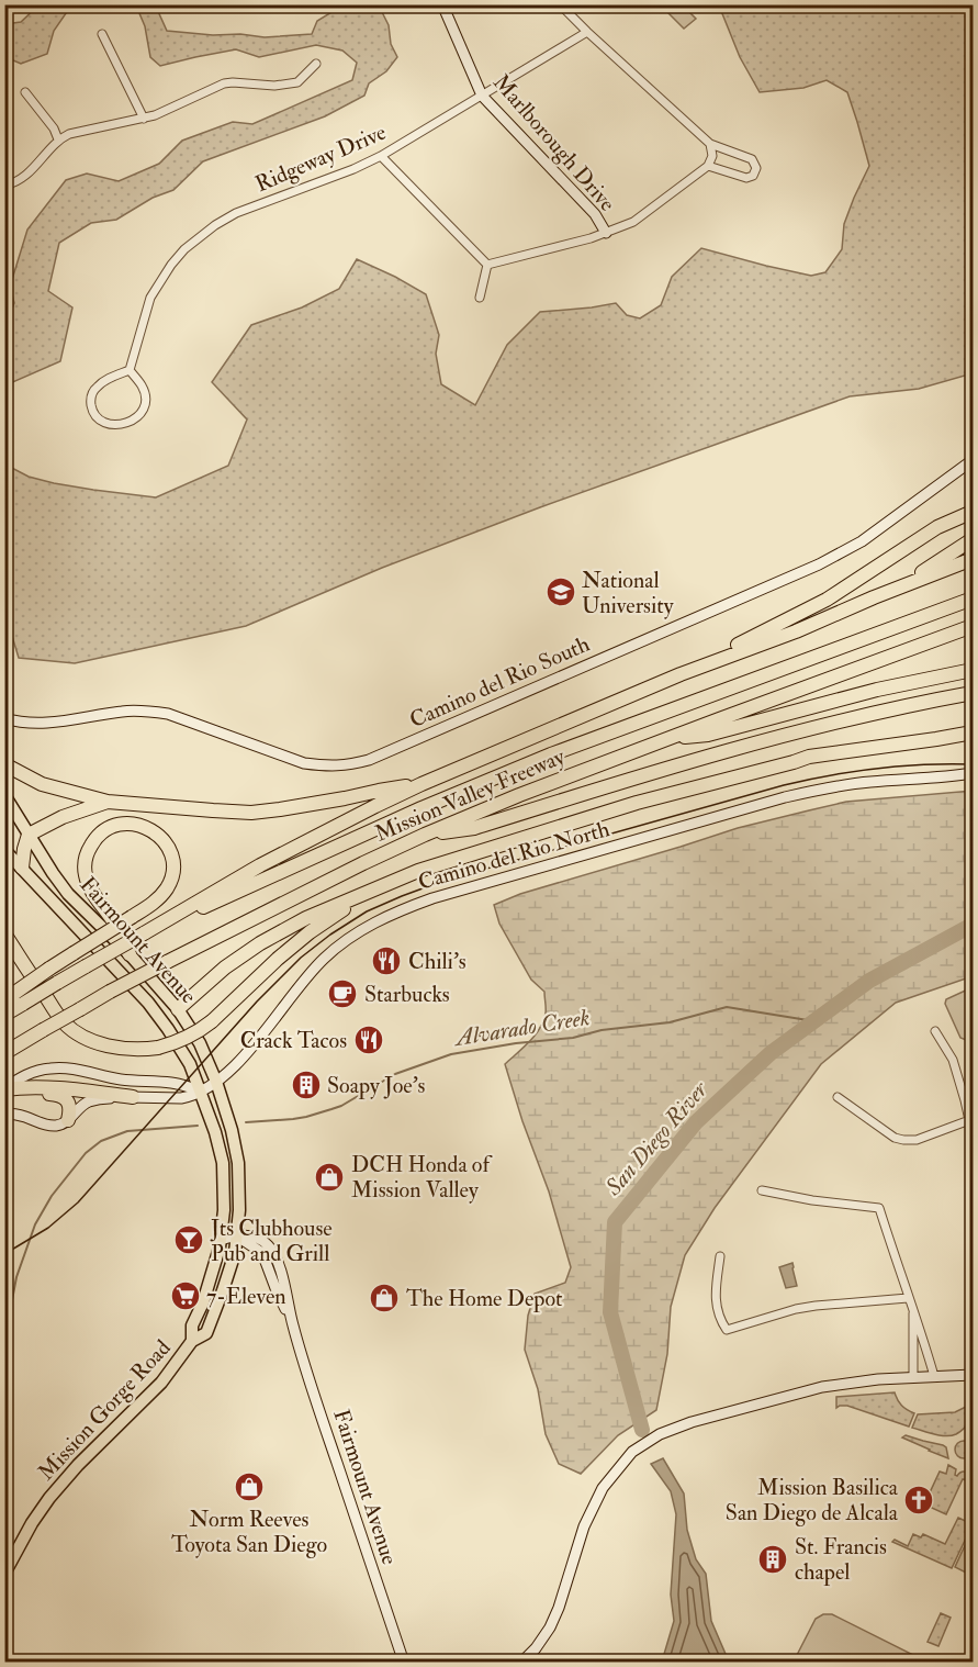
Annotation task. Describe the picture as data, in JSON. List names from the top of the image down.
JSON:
{
  "streets": {
    "highway": ["Mission Valley Freeway"],
    "main road": ["Fairmount Avenue", "Mission Gorge Road"],
    "street": [
      "Marlborough Drive",
      "Ridgeway Drive",
      "Camino del Rio South",
      "Camino del Rio North"
    ]
  },
  "crossings": [
    ["Marlborough Drive", "Ridgeway Drive"],
    ["Camino del Rio North", "Fairmount Avenue"],
    ["Fairmount Avenue", "Mission Gorge Road"]
  ],
  "water": ["Alvarado Creek", "San Diego River"],
  "places": {
    "school or university": ["National University"],
    "restaurant": ["Chili's", "Crack Tacos"],
    "cafe": ["Starbucks"],
    "building": ["Soapy Joe's", "St. Francis chapel"],
    "shop": ["DCH Honda of Mission Valley", "The Home Depot", "Norm Reeves Toyota San Diego"],
    "bar": ["Jts Clubhouse Pub and Grill"],
    "supermarket": ["7-Eleven"],
    "church": ["Mission Basilica San Diego de Alcala"]
  }
}
